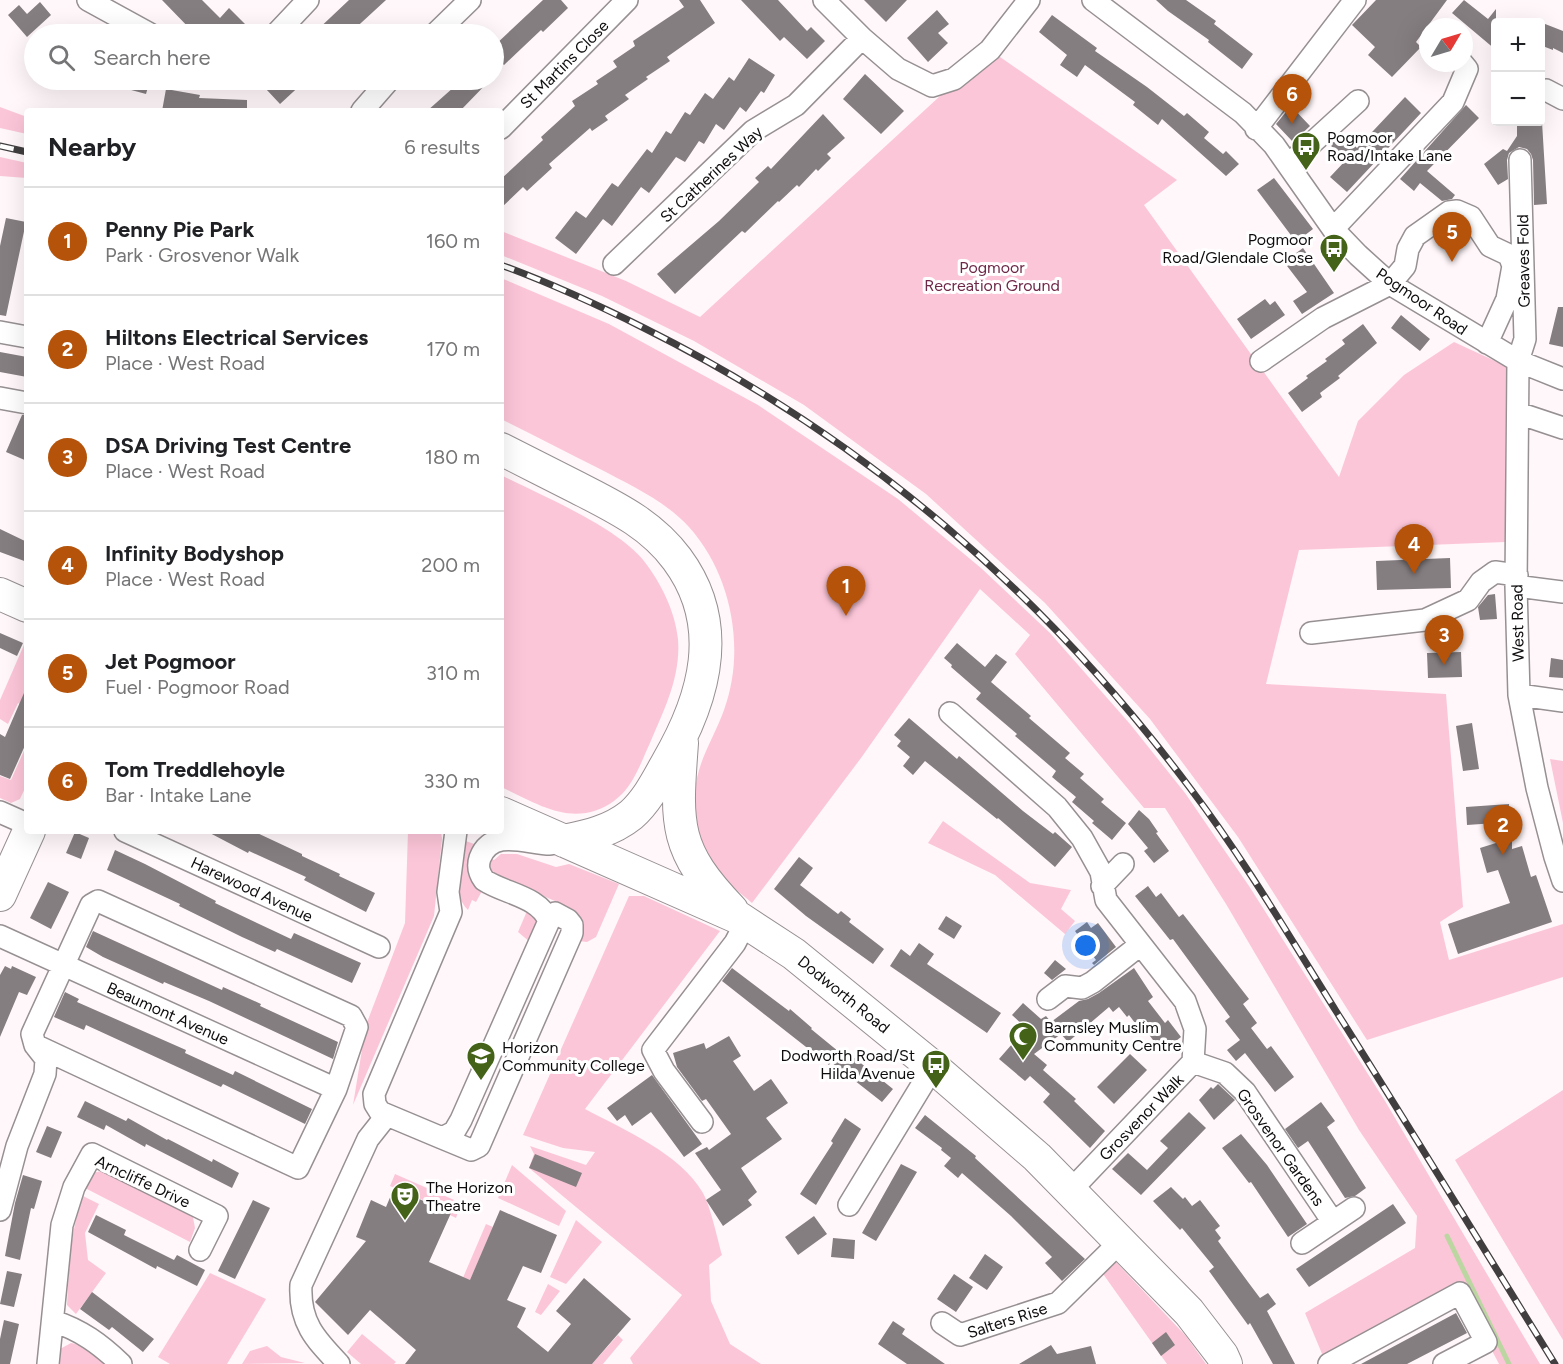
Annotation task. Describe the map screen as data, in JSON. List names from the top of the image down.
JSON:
{
  "streets": {
    "highway": ["Dodworth Road"],
    "street": [
      "St Martins Close",
      "St Catherines Way",
      "Greaves Fold",
      "Pogmoor Road",
      "West Road",
      "Harewood Avenue",
      "Beaumont Avenue",
      "Grosvenor Walk",
      "Grosvenor Gardens",
      "Arncliffe Drive",
      "Salters Rise"
    ]
  },
  "crossings": [
    ["Greaves Fold", "Pogmoor Road"],
    ["Greaves Fold", "West Road"],
    ["Pogmoor Road", "West Road"],
    ["Dodworth Road", "Grosvenor Walk"],
    ["Dodworth Road", "Salters Rise"],
    ["Grosvenor Walk", "Grosvenor Gardens"]
  ],
  "parks": ["Pogmoor Recreation Ground"],
  "places": {
    "bus stop": ["Pogmoor Road/Intake Lane", "Pogmoor Road/Glendale Close", "Dodworth Road/St Hilda Avenue"],
    "mosque": ["Barnsley Muslim Community Centre"],
    "school or university": ["Horizon Community College"],
    "theatre": ["The Horizon Theatre"]
  },
  "north": "top right",
  "page": {
    "map_buttons": ["+", "−"],
    "search": "Search here",
    "pins": [
      "6",
      "5",
      "4",
      "1",
      "3",
      "2"
    ],
    "heading": ["Nearby", "6 results"],
    "list": [
      {
        "mark": "1",
        "name": "Penny Pie Park",
        "note": "Park · Grosvenor Walk",
        "value": "160 m"
      },
      {
        "mark": "2",
        "name": "Hiltons Electrical Services",
        "note": "Place · West Road",
        "value": "170 m"
      },
      {
        "mark": "3",
        "name": "DSA Driving Test Centre",
        "note": "Place · West Road",
        "value": "180 m"
      },
      {
        "mark": "4",
        "name": "Infinity Bodyshop",
        "note": "Place · West Road",
        "value": "200 m"
      },
      {
        "mark": "5",
        "name": "Jet Pogmoor",
        "note": "Fuel · Pogmoor Road",
        "value": "310 m"
      },
      {
        "mark": "6",
        "name": "Tom Treddlehoyle",
        "note": "Bar · Intake Lane",
        "value": "330 m"
      }
    ]
  }
}
